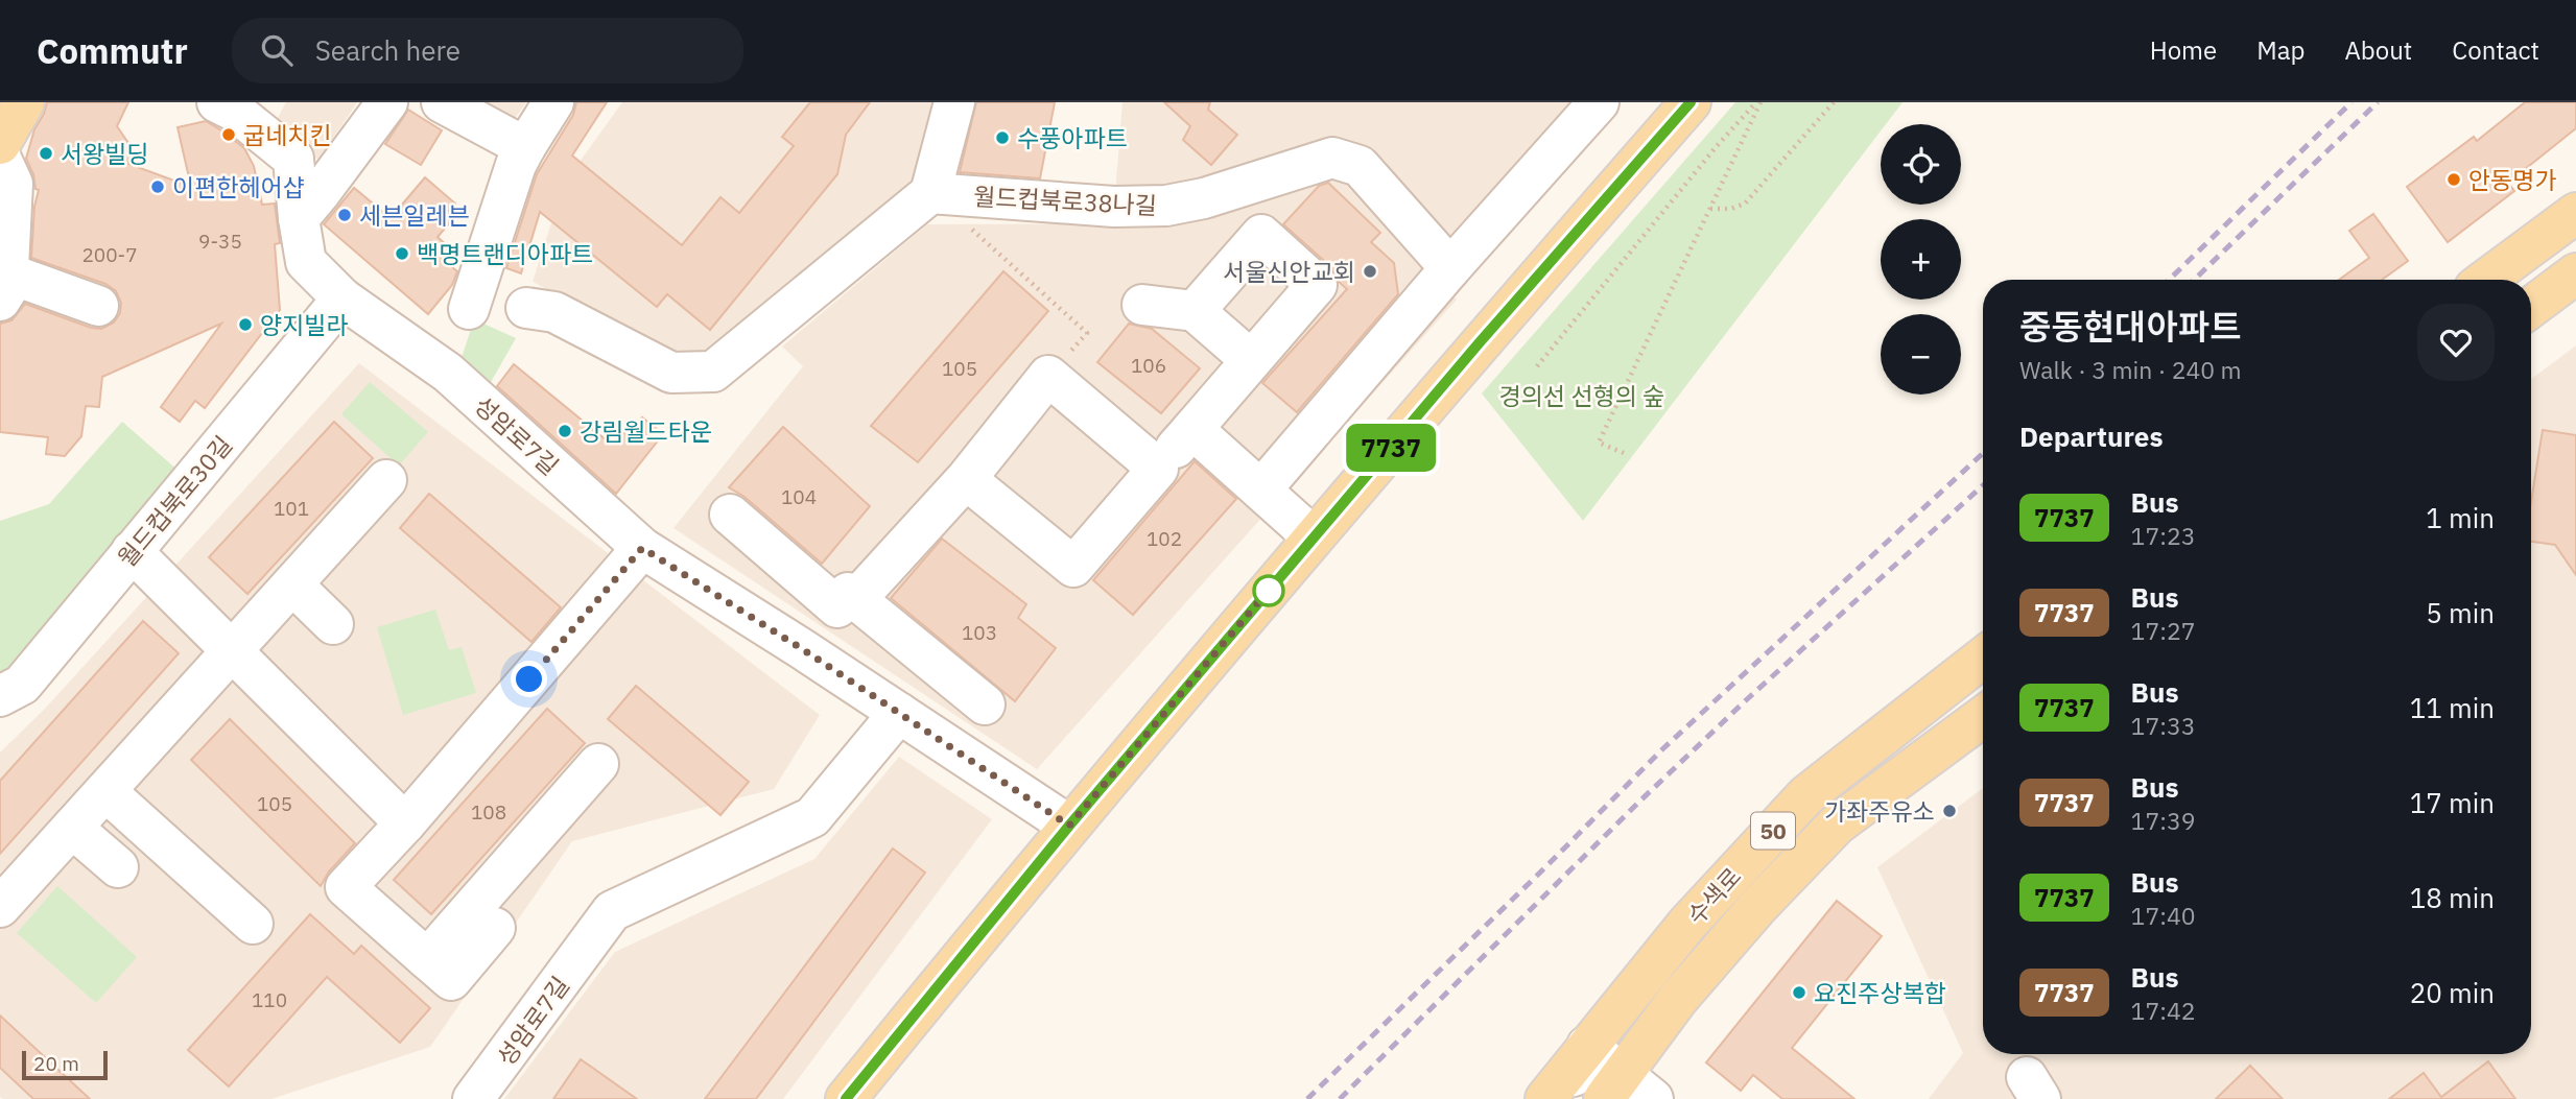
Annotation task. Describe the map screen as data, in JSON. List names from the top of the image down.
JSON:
{
  "streets": {
    "main road": ["50", "수색로"],
    "street": ["월드컵북로38나길", "성암로7길", "월드컵북로30길"]
  },
  "crossings": [
    ["성암로7길", "월드컵북로30길"]
  ],
  "parks": ["경의선 선형의 숲"],
  "places": [
    "굽네치킨",
    "수풍아파트",
    "서왕빌딩",
    "안동명가",
    "이편한헤어샵",
    "세븐일레븐",
    "백명트랜디아파트",
    "서울신안교회",
    "양지빌라",
    "강림월드타운",
    "가좌주유소",
    "요진주상복합"
  ],
  "lines": ["bus line 7737"],
  "house_numbers": [
    "9-35",
    "200-7",
    "106",
    "105",
    "104",
    "101",
    "102",
    "103",
    "105",
    "108",
    "110"
  ],
  "scale_bar": "20 m",
  "page": {
    "header": "Commutr",
    "search": "Search here",
    "nav": [
      "Home",
      "Map",
      "About",
      "Contact"
    ],
    "on_map": "7737",
    "map_buttons": ["+", "−"],
    "heading": [
      ["중동현대아파트", "Walk · 3 min · 240 m"],
      "Departures"
    ],
    "list": [
      {
        "mark": "7737",
        "name": "Bus",
        "note": "17:23",
        "value": "1 min"
      },
      {
        "mark": "7737",
        "name": "Bus",
        "note": "17:27",
        "value": "5 min"
      },
      {
        "mark": "7737",
        "name": "Bus",
        "note": "17:33",
        "value": "11 min"
      },
      {
        "mark": "7737",
        "name": "Bus",
        "note": "17:39",
        "value": "17 min"
      },
      {
        "mark": "7737",
        "name": "Bus",
        "note": "17:40",
        "value": "18 min"
      },
      {
        "mark": "7737",
        "name": "Bus",
        "note": "17:42",
        "value": "20 min"
      }
    ],
    "scale": "20 m"
  }
}
